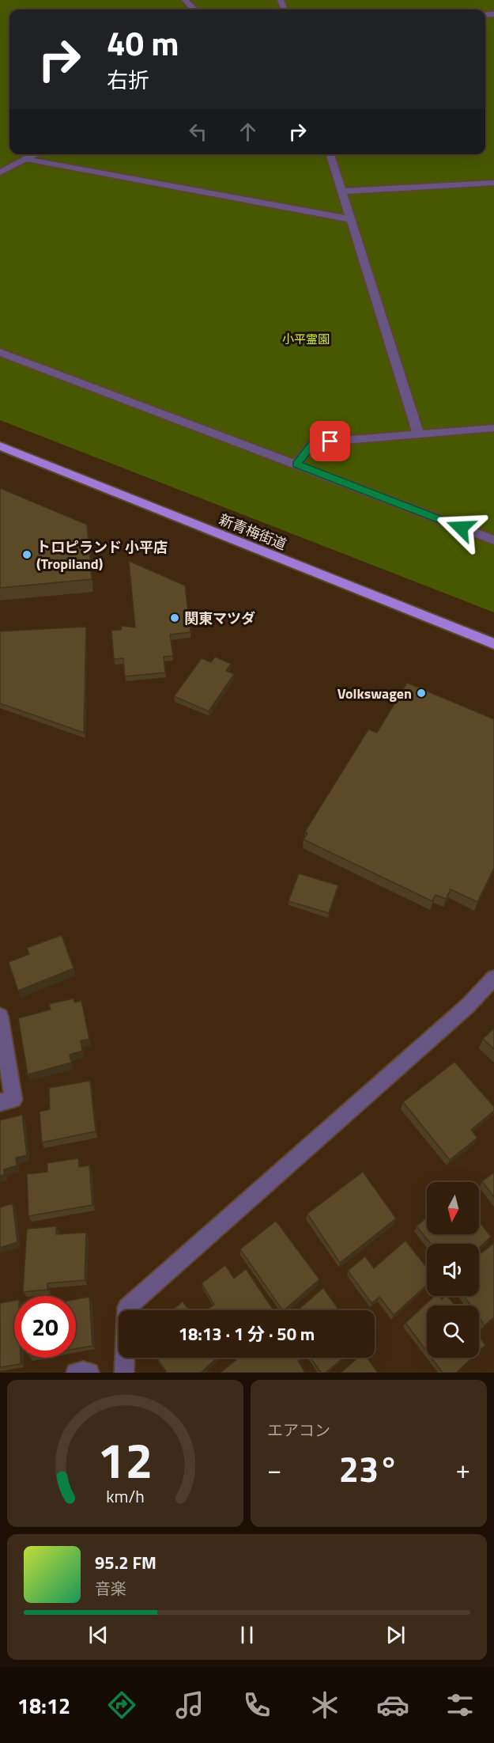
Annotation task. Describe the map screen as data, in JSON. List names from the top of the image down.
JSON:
{
  "streets": {
    "main road": ["新青梅街道"]
  },
  "parks": ["小平霊園"],
  "places": ["トロピランド 小平店 (Tropiland)", "関東マツダ", "Volkswagen"],
  "north": "bottom",
  "page": {
    "turn": ["40 m", "右折"],
    "limit": "20",
    "trip": "18:13 · 1 分 · 50 m",
    "tile": "エアコン",
    "heat": ["−", "23°", "+"],
    "song": ["95.2 FM", "音楽"],
    "tabs": "18:12",
    "gauge": ["12", "km/h"]
  }
}
